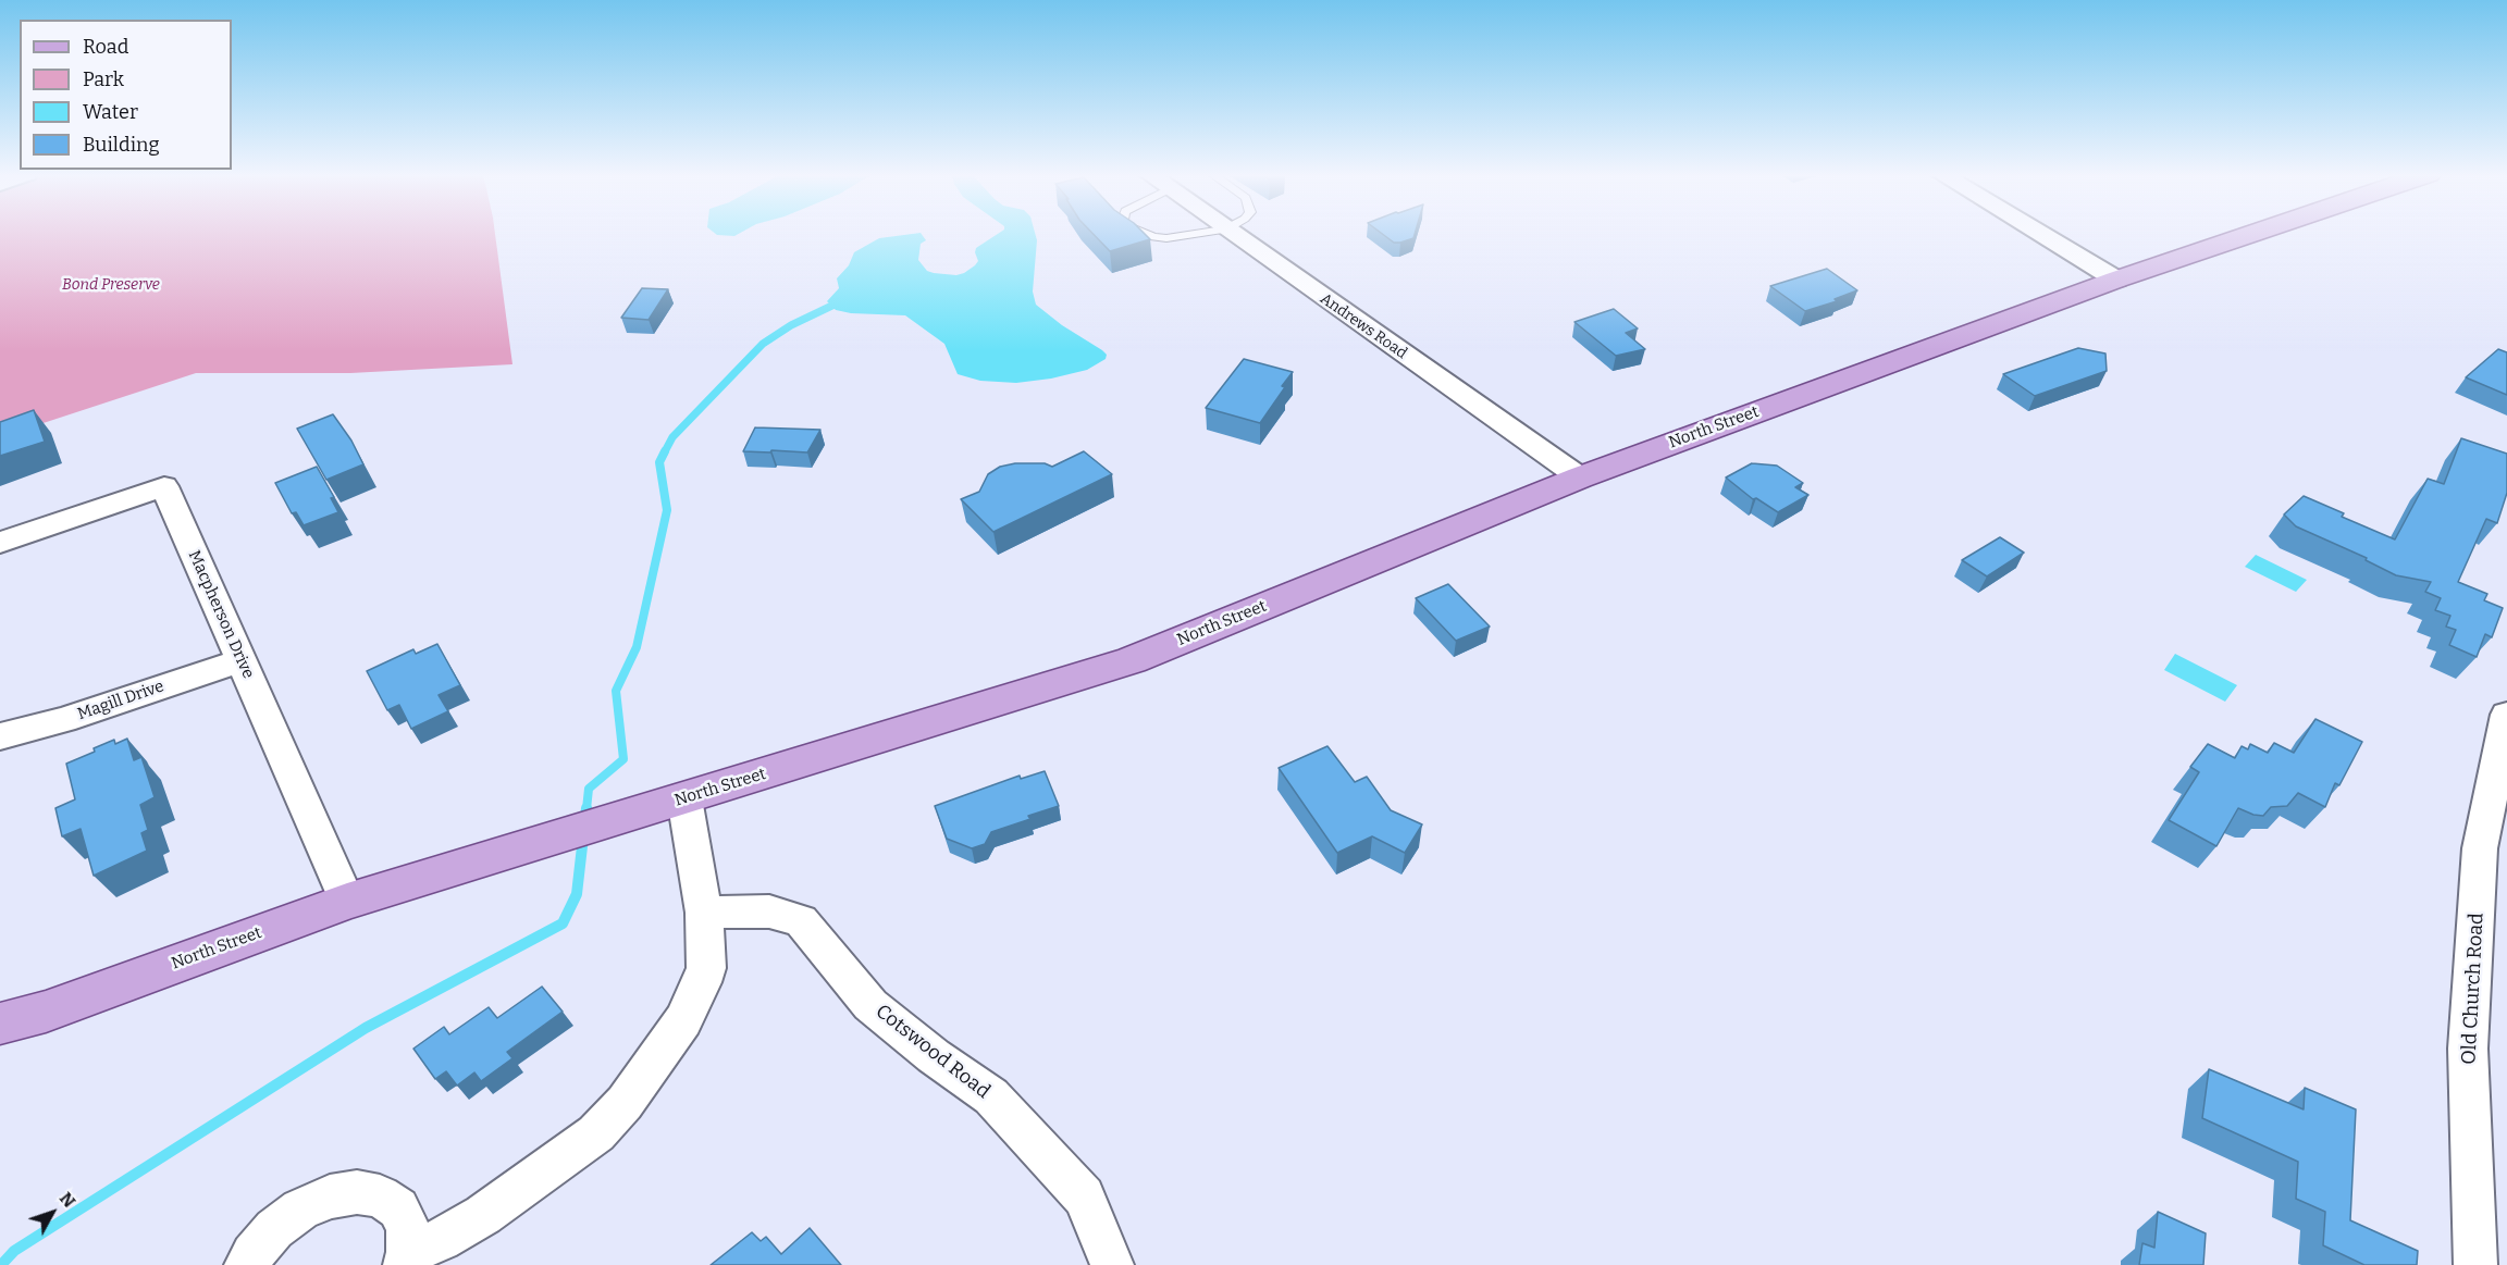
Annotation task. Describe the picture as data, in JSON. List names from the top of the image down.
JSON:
{
  "streets": {
    "main road": ["North Street"],
    "street": [
      "Andrews Road",
      "Macpherson Drive",
      "Magill Drive",
      "Old Church Road",
      "Cotswood Road"
    ]
  },
  "crossings": [
    ["Andrews Road", "North Street"],
    ["North Street", "Macpherson Drive"],
    ["Macpherson Drive", "Magill Drive"]
  ],
  "parks": ["Bond Preserve"],
  "legend": [
    "Road",
    "Park",
    "Water",
    "Building"
  ],
  "north": "top right"
}
